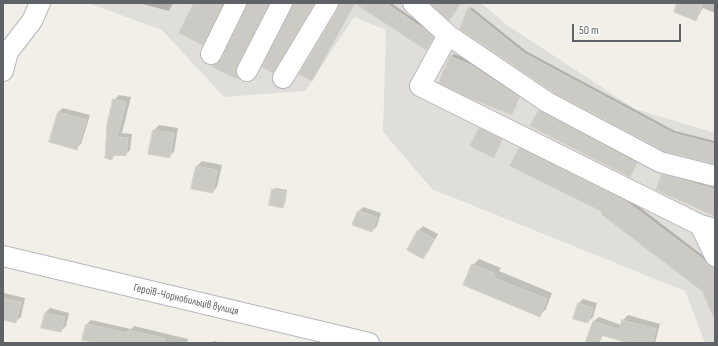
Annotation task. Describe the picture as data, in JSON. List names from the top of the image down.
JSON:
{
  "streets": {
    "street": ["Героїв-Чорнобильців вулиця"]
  },
  "scale_bar": "50 m"
}
